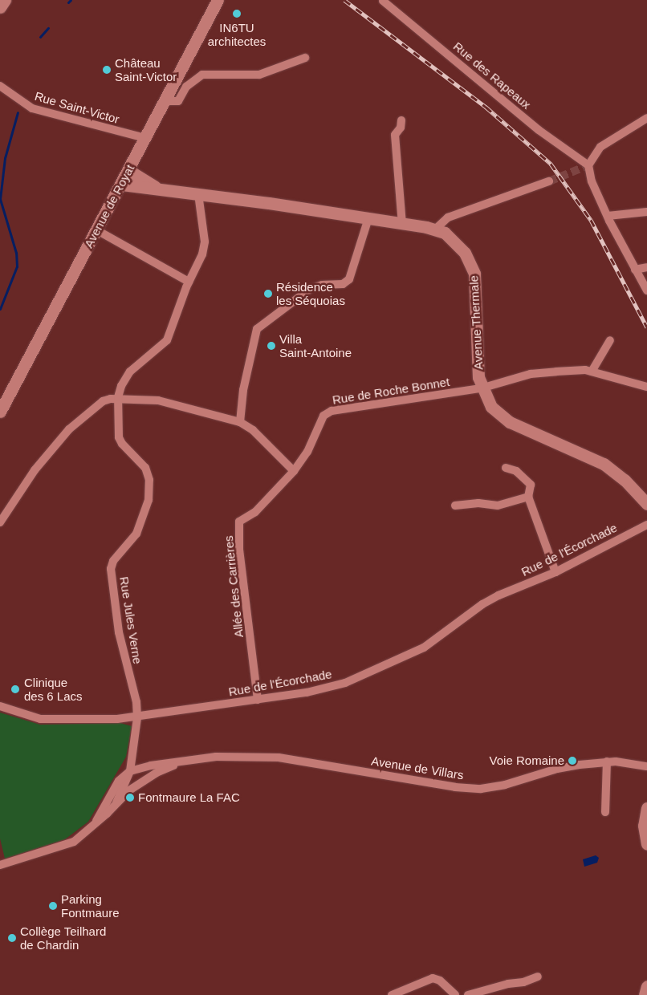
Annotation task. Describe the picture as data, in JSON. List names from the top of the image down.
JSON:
{
  "streets": {
    "main road": ["Avenue de Royat", "Avenue Thermale"],
    "street": [
      "Rue des Rapeaux",
      "Rue Saint-Victor",
      "Rue de Roche Bonnet",
      "Rue de l'Écorchade",
      "Allée des Carrières",
      "Rue Jules Verne",
      "Avenue de Villars"
    ]
  },
  "crossings": [
    ["Rue Saint-Victor", "Avenue de Royat"],
    ["Avenue de Royat", "Avenue Thermale"],
    ["Avenue Thermale", "Rue de Roche Bonnet"],
    ["Rue de Roche Bonnet", "Allée des Carrières"],
    ["Rue de l'Écorchade", "Allée des Carrières"],
    ["Rue de l'Écorchade", "Rue Jules Verne"],
    ["Rue Jules Verne", "Avenue de Villars"]
  ],
  "places": [
    "IN6TU architectes",
    "Château Saint-Victor",
    "Résidence les Séquoias",
    "Villa Saint-Antoine",
    "Clinique des 6 Lacs",
    "Voie Romaine",
    "Fontmaure La FAC",
    "Parking Fontmaure",
    "Collège Teilhard de Chardin"
  ]
}
